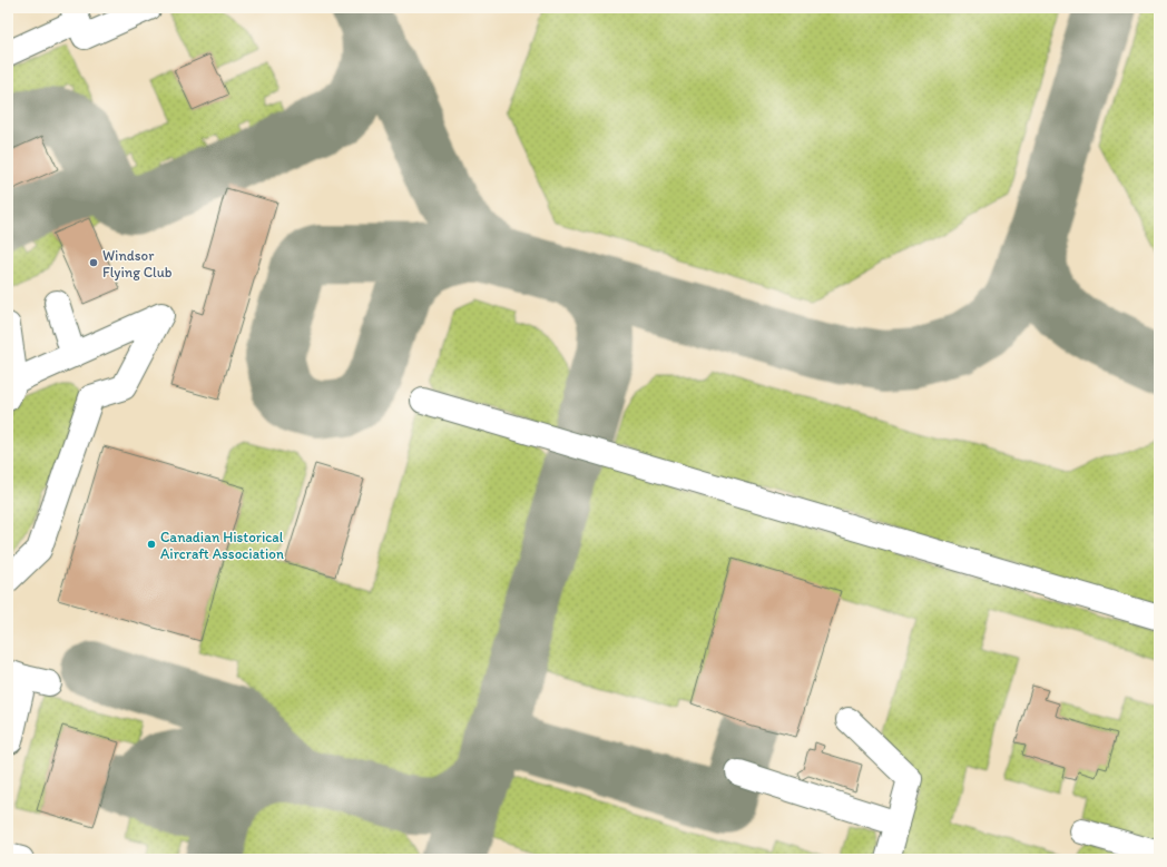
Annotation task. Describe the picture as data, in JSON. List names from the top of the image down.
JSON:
{
  "places": ["Windsor Flying Club", "Canadian Historical Aircraft Association"]
}
